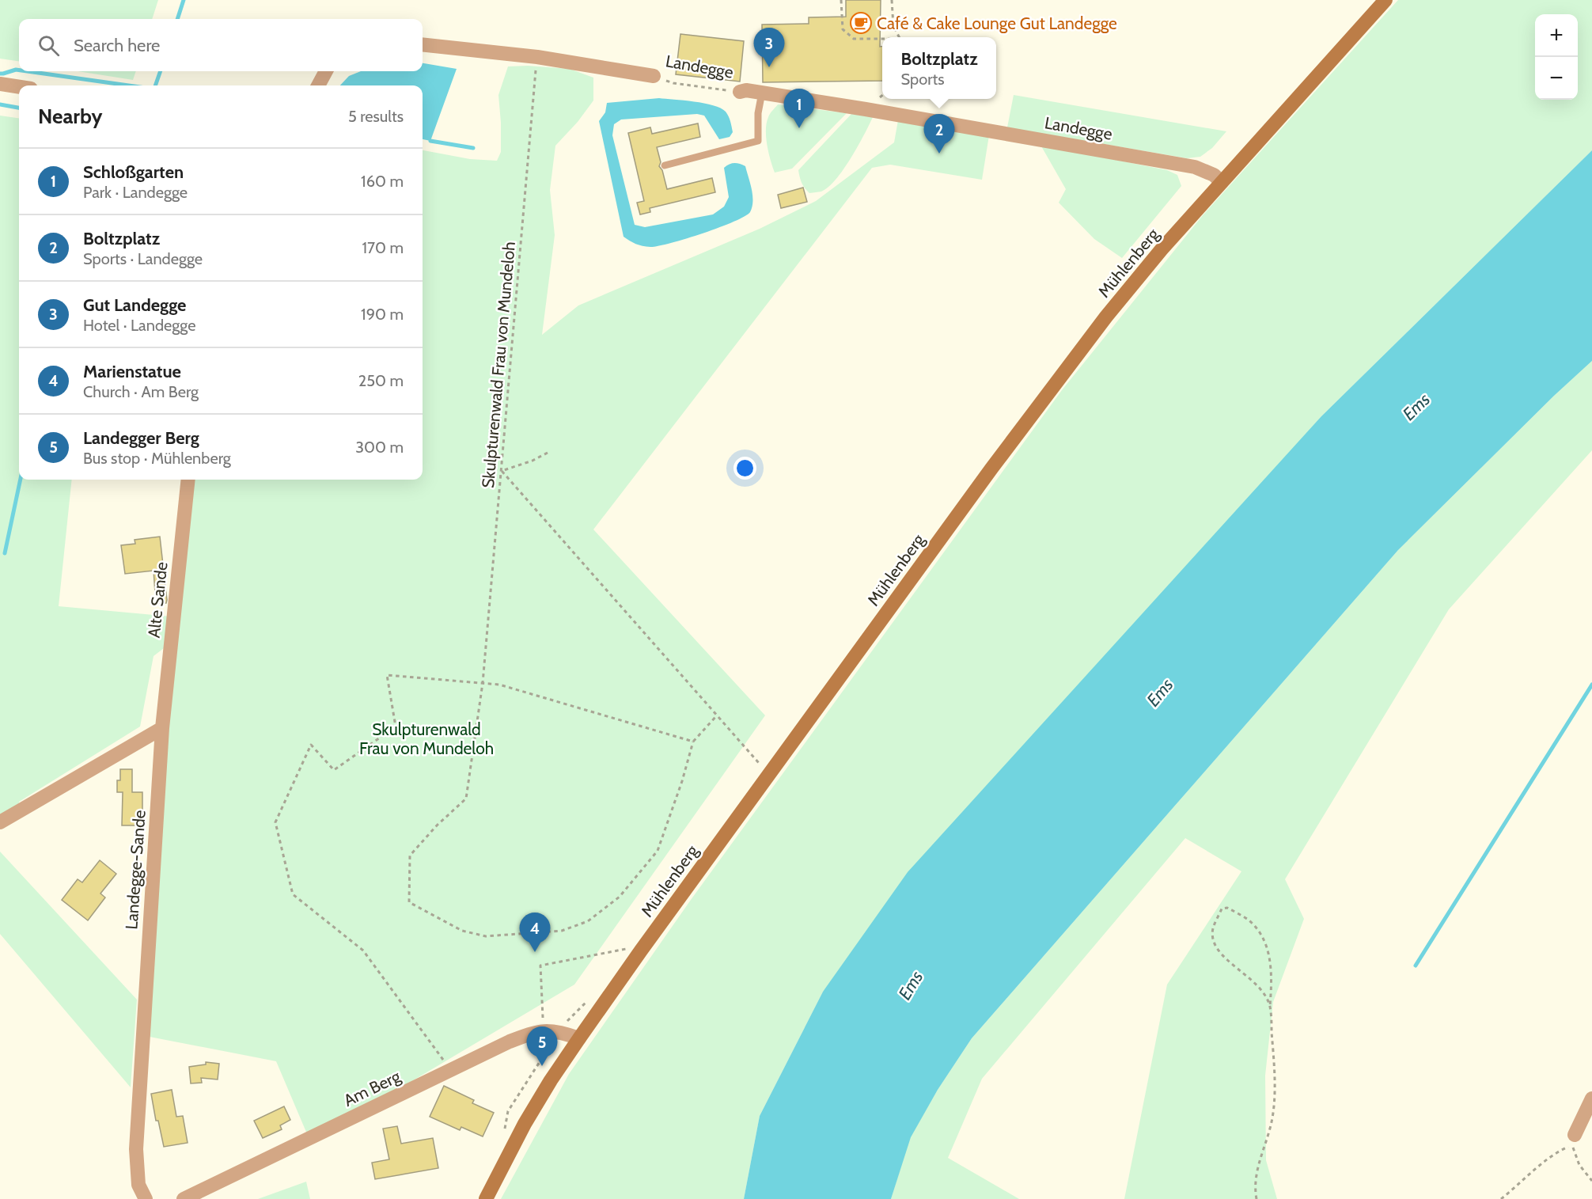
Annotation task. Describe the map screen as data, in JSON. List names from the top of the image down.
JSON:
{
  "streets": {
    "main road": ["Mühlenberg"],
    "street": [
      "Landegge",
      "Alte Sande",
      "Landegge-Sande",
      "Am Berg"
    ],
    "path": ["Skulpturenwald Frau von Mundeloh"]
  },
  "crossings": [
    ["Landegge", "Mühlenberg"],
    ["Landegge", "Skulpturenwald Frau von Mundeloh"],
    ["Mühlenberg", "Am Berg"],
    ["Alte Sande", "Landegge-Sande"]
  ],
  "water": ["Ems"],
  "parks": ["Skulpturenwald Frau von Mundeloh"],
  "places": {
    "cafe": ["Café & Cake Lounge Gut Landegge"]
  },
  "page": {
    "map_buttons": ["+", "−"],
    "search": "Search here",
    "pins": [
      "3",
      "1",
      "2",
      "4",
      "5"
    ],
    "popup": ["Boltzplatz", "Sports"],
    "heading": ["Nearby", "5 results"],
    "list": [
      {
        "mark": "1",
        "name": "Schloßgarten",
        "note": "Park · Landegge",
        "value": "160 m"
      },
      {
        "mark": "2",
        "name": "Boltzplatz",
        "note": "Sports · Landegge",
        "value": "170 m"
      },
      {
        "mark": "3",
        "name": "Gut Landegge",
        "note": "Hotel · Landegge",
        "value": "190 m"
      },
      {
        "mark": "4",
        "name": "Marienstatue",
        "note": "Church · Am Berg",
        "value": "250 m"
      },
      {
        "mark": "5",
        "name": "Landegger Berg",
        "note": "Bus stop · Mühlenberg",
        "value": "300 m"
      }
    ]
  }
}
